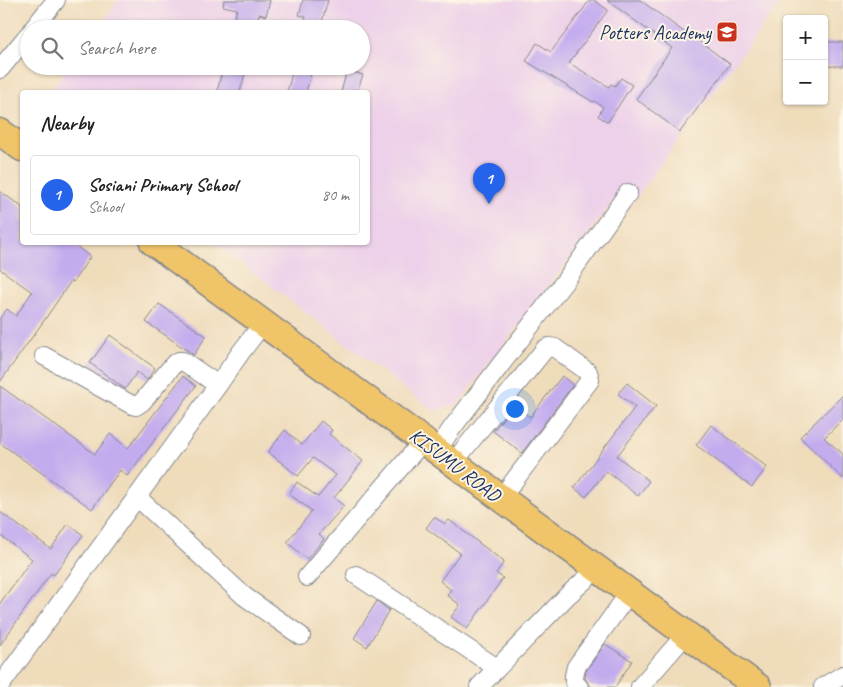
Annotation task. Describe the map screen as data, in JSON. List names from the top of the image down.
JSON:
{
  "streets": {
    "highway": ["KISUMU ROAD"]
  },
  "places": {
    "school or university": ["Potters Academy"]
  },
  "page": {
    "map_buttons": ["+", "−"],
    "search": "Search here",
    "heading": "Nearby",
    "list": [
      {
        "mark": "1",
        "name": "Sosiani Primary School",
        "note": "School",
        "value": "80 m"
      }
    ],
    "pins": "1"
  }
}
